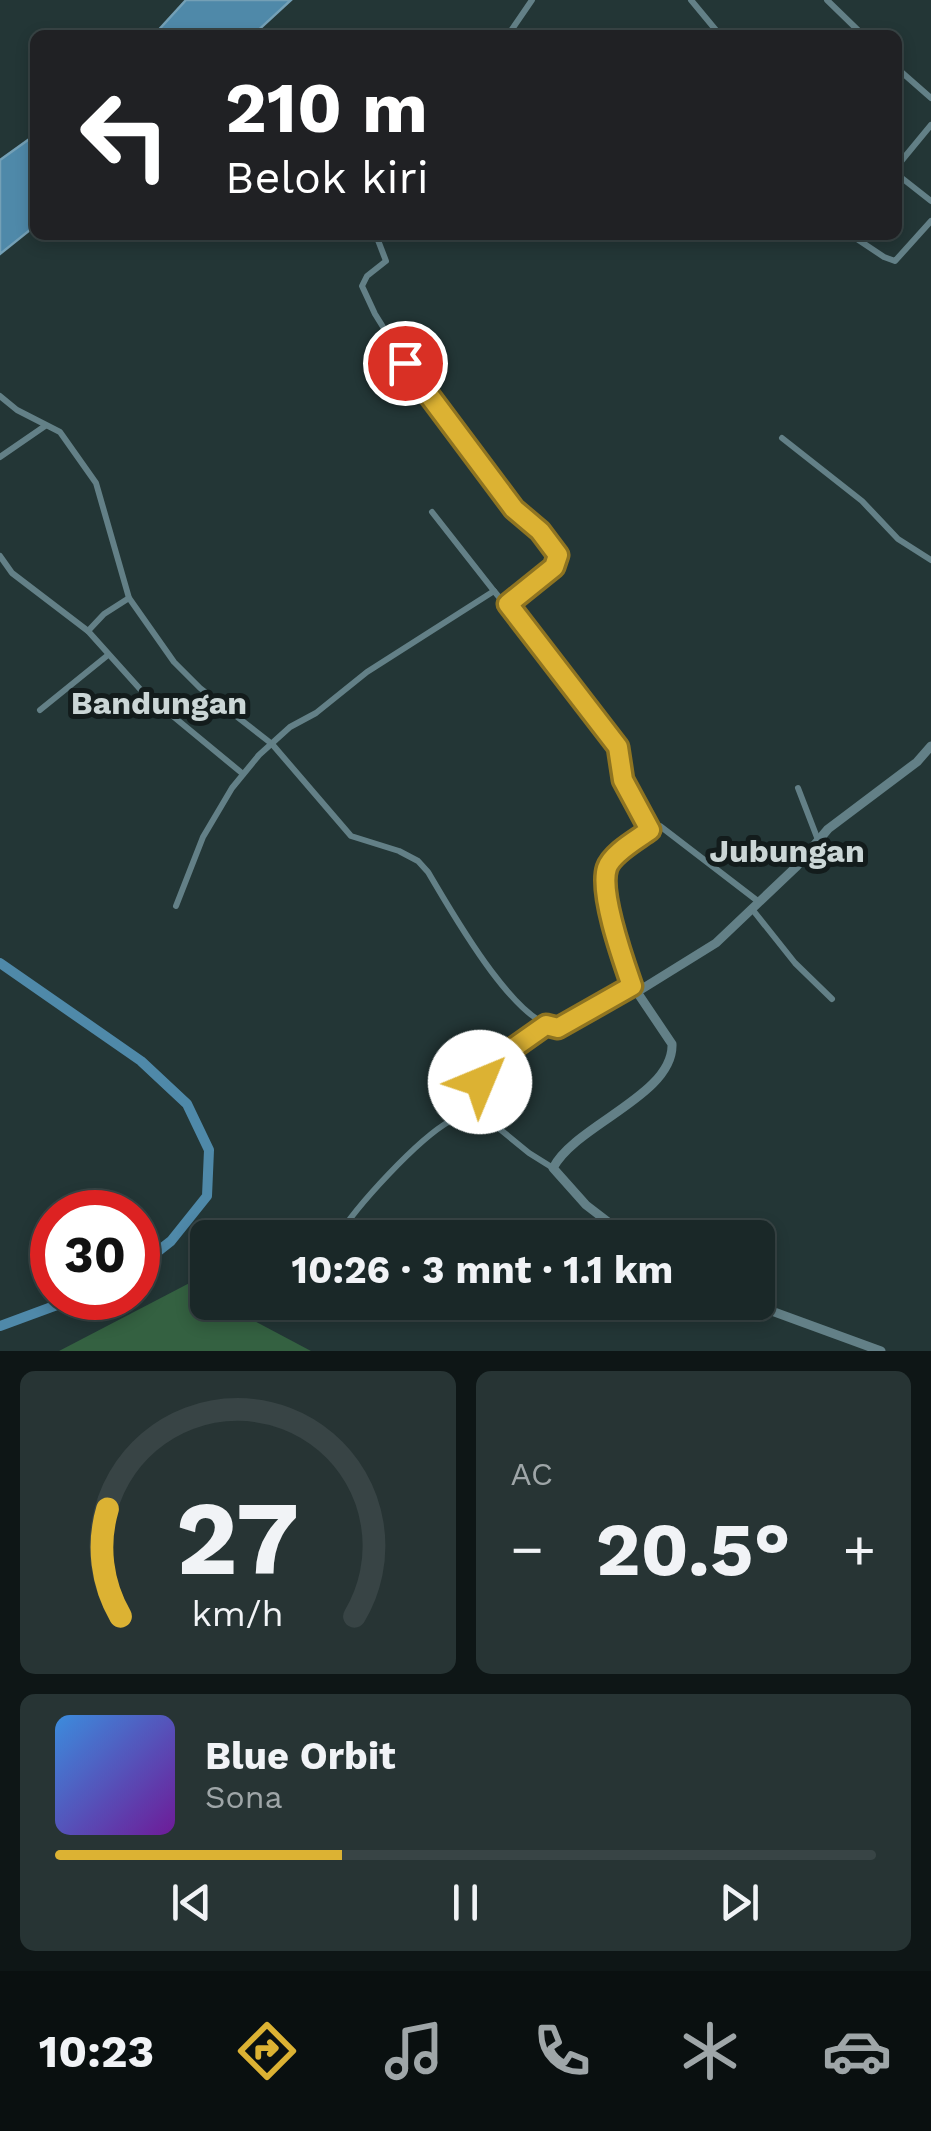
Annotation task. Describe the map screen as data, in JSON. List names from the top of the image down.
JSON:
{
  "districts": ["Bandungan", "Jubungan"],
  "page": {
    "turn": ["210 m", "Belok kiri"],
    "limit": "30",
    "trip": "10:26 · 3 mnt · 1.1 km",
    "tile": "AC",
    "heat": ["−", "20.5°", "+"],
    "song": ["Blue Orbit", "Sona"],
    "tabs": "10:23",
    "gauge": ["27", "km/h"]
  }
}
